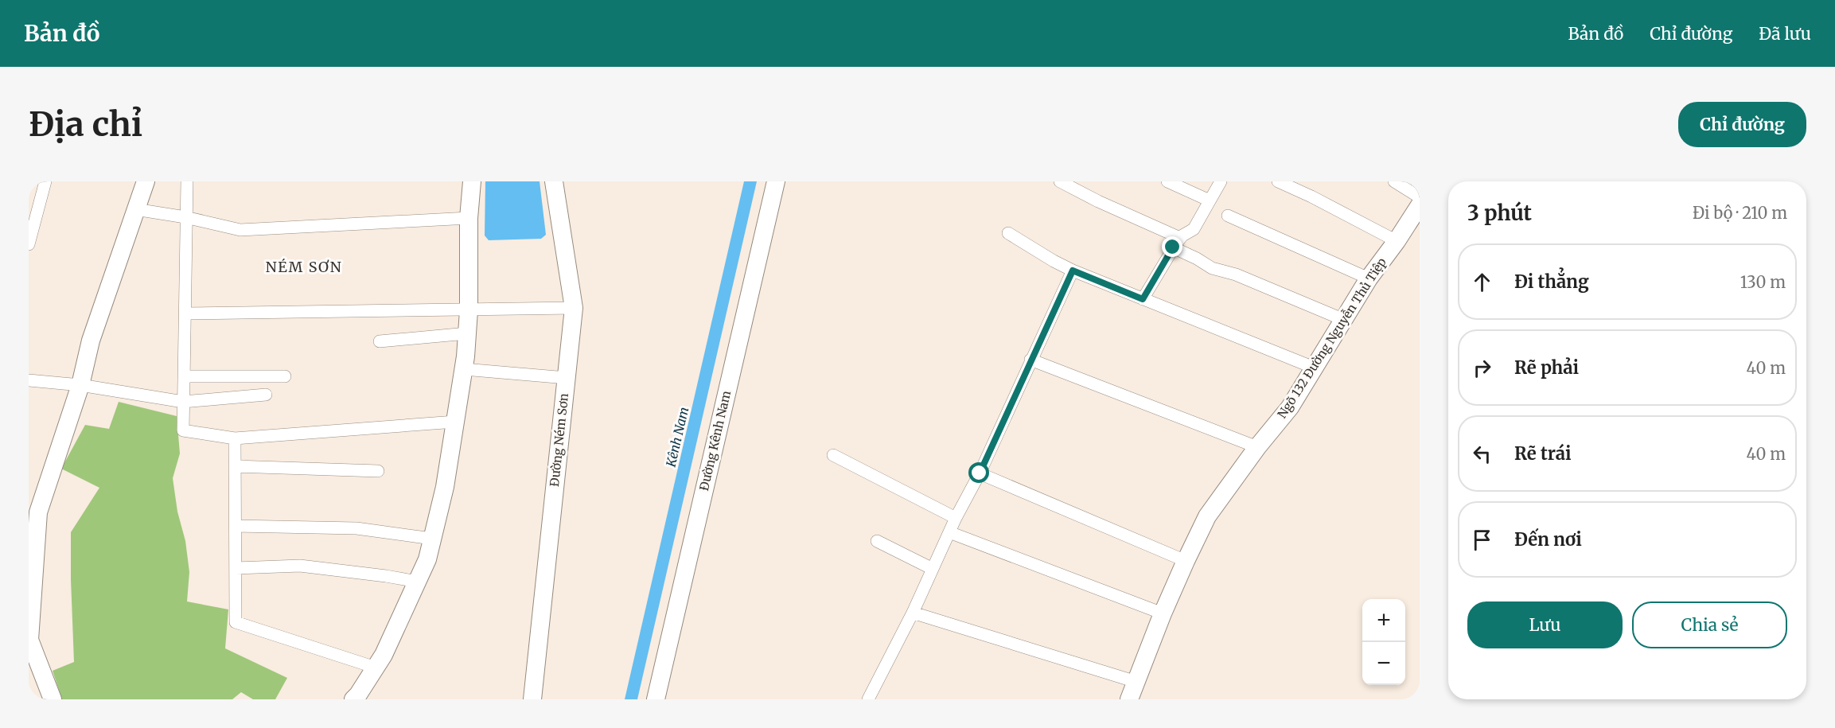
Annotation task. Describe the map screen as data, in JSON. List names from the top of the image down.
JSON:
{
  "streets": {
    "street": ["Ngõ 132 Đường Nguyễn Thủ Tiệp", "Đường Ném Sơn", "Đường Kênh Nam"]
  },
  "districts": ["NÉM SƠN"],
  "water": ["Kênh Nam"],
  "page": {
    "header": "Bản đồ",
    "nav": ["Bản đồ", "Chỉ đường", "Đã lưu"],
    "buttons": [
      "Chỉ đường",
      ["Lưu", "Chia sẻ"]
    ],
    "title": "Địa chỉ",
    "heading": ["3 phút", "Đi bộ · 210 m"],
    "list": [
      ["Đi thẳng", "130 m"],
      ["Rẽ phải", "40 m"],
      ["Rẽ trái", "40 m"],
      "Đến nơi"
    ],
    "map_buttons": ["+", "−"]
  }
}
